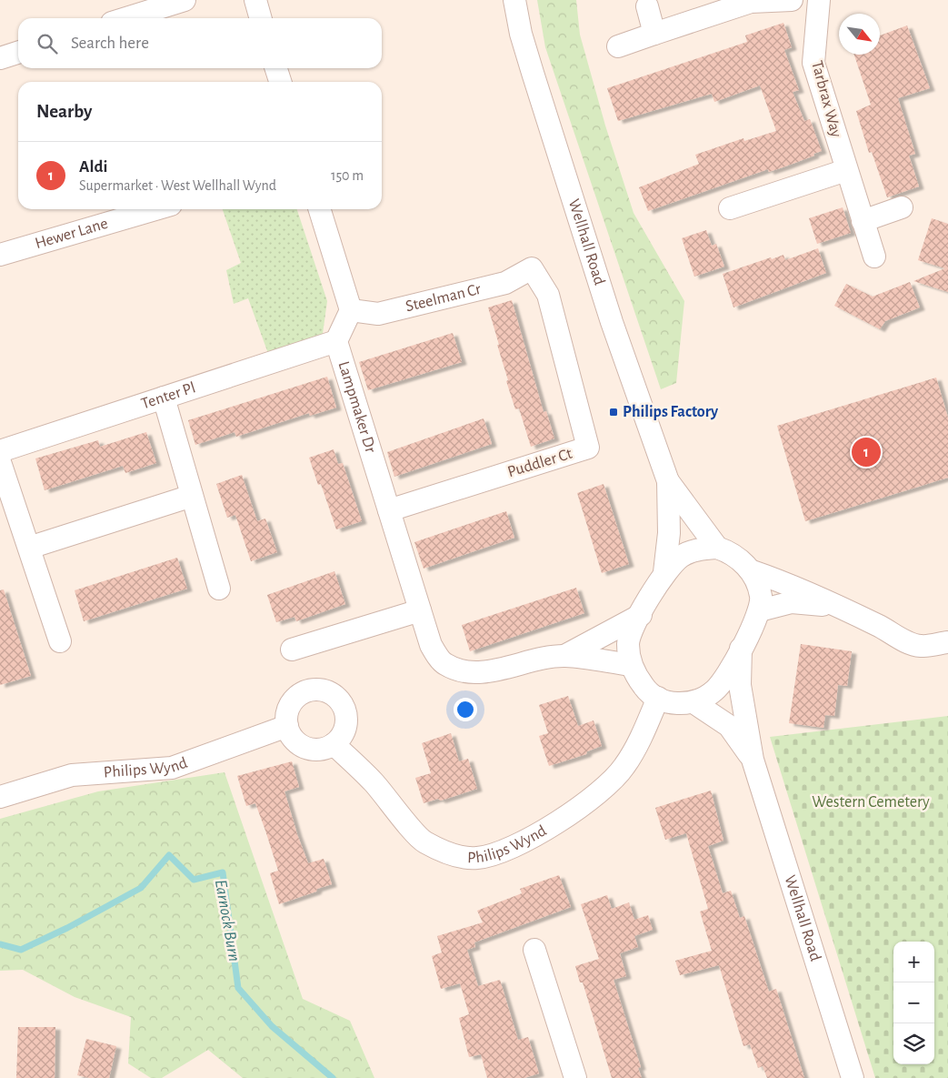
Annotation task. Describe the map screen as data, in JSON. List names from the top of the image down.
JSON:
{
  "streets": {
    "street": [
      "Tarbrax Way",
      "Hewer Lane",
      "Wellhall Road",
      "Steelman Cr",
      "Tenter Pl",
      "Lampmaker Dr",
      "Puddler Ct",
      "Philips Wynd"
    ]
  },
  "crossings": [
    ["Wellhall Road", "Lampmaker Dr"],
    ["Wellhall Road", "Philips Wynd"],
    ["Steelman Cr", "Lampmaker Dr"],
    ["Steelman Cr", "Puddler Ct"],
    ["Tenter Pl", "Lampmaker Dr"],
    ["Lampmaker Dr", "Puddler Ct"],
    ["Lampmaker Dr", "Philips Wynd"]
  ],
  "water": ["Earnock Burn"],
  "parks": ["Western Cemetery"],
  "places": {
    "transit": ["Philips Factory"]
  },
  "north": "bottom right",
  "page": {
    "search": "Search here",
    "heading": "Nearby",
    "list": [
      {
        "mark": "1",
        "name": "Aldi",
        "note": "Supermarket · West Wellhall Wynd",
        "value": "150 m"
      }
    ],
    "pins": "1",
    "map_buttons": ["+", "−"]
  }
}
